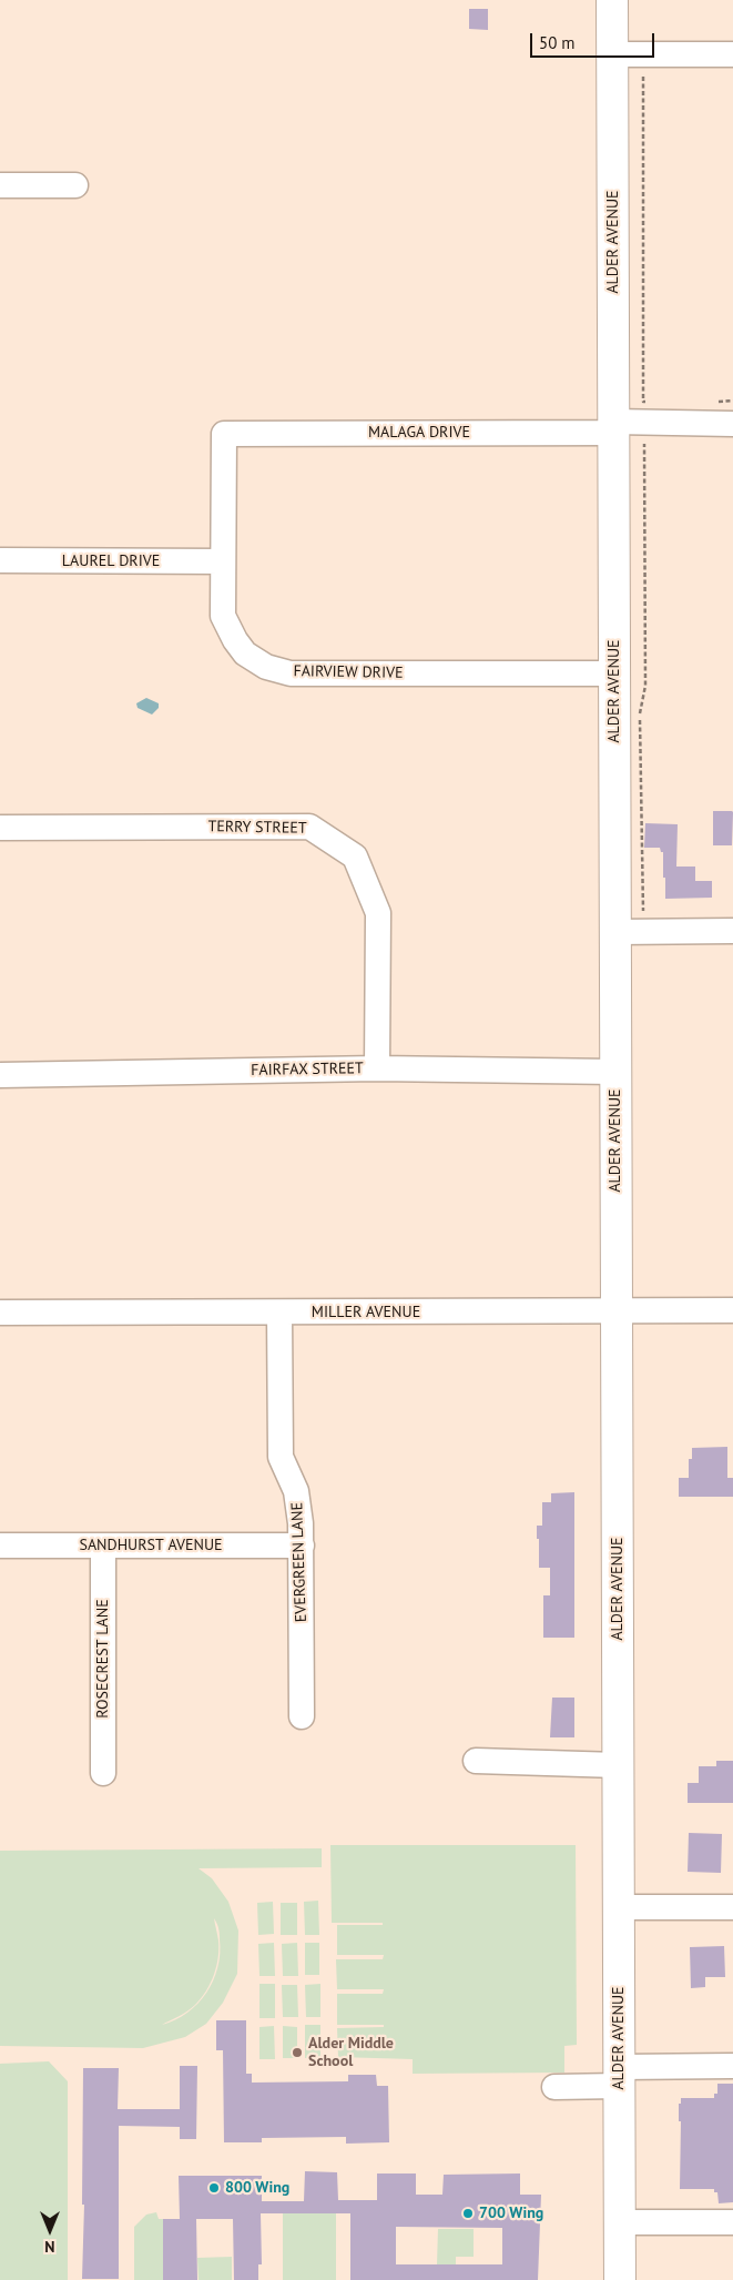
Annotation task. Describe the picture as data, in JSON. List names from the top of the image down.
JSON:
{
  "streets": {
    "main road": ["ALDER AVENUE"],
    "street": [
      "MALAGA DRIVE",
      "LAUREL DRIVE",
      "FAIRVIEW DRIVE",
      "TERRY STREET",
      "FAIRFAX STREET",
      "MILLER AVENUE",
      "SANDHURST AVENUE",
      "EVERGREEN LANE",
      "ROSECREST LANE"
    ]
  },
  "crossings": [
    ["ALDER AVENUE", "MALAGA DRIVE"],
    ["ALDER AVENUE", "FAIRVIEW DRIVE"],
    ["ALDER AVENUE", "FAIRFAX STREET"],
    ["ALDER AVENUE", "MILLER AVENUE"],
    ["MALAGA DRIVE", "FAIRVIEW DRIVE"],
    ["LAUREL DRIVE", "FAIRVIEW DRIVE"],
    ["TERRY STREET", "FAIRFAX STREET"],
    ["MILLER AVENUE", "EVERGREEN LANE"],
    ["SANDHURST AVENUE", "EVERGREEN LANE"],
    ["SANDHURST AVENUE", "ROSECREST LANE"]
  ],
  "places": ["Alder Middle School", "800 Wing", "700 Wing"],
  "scale_bar": "50 m",
  "north": "bottom"
}
